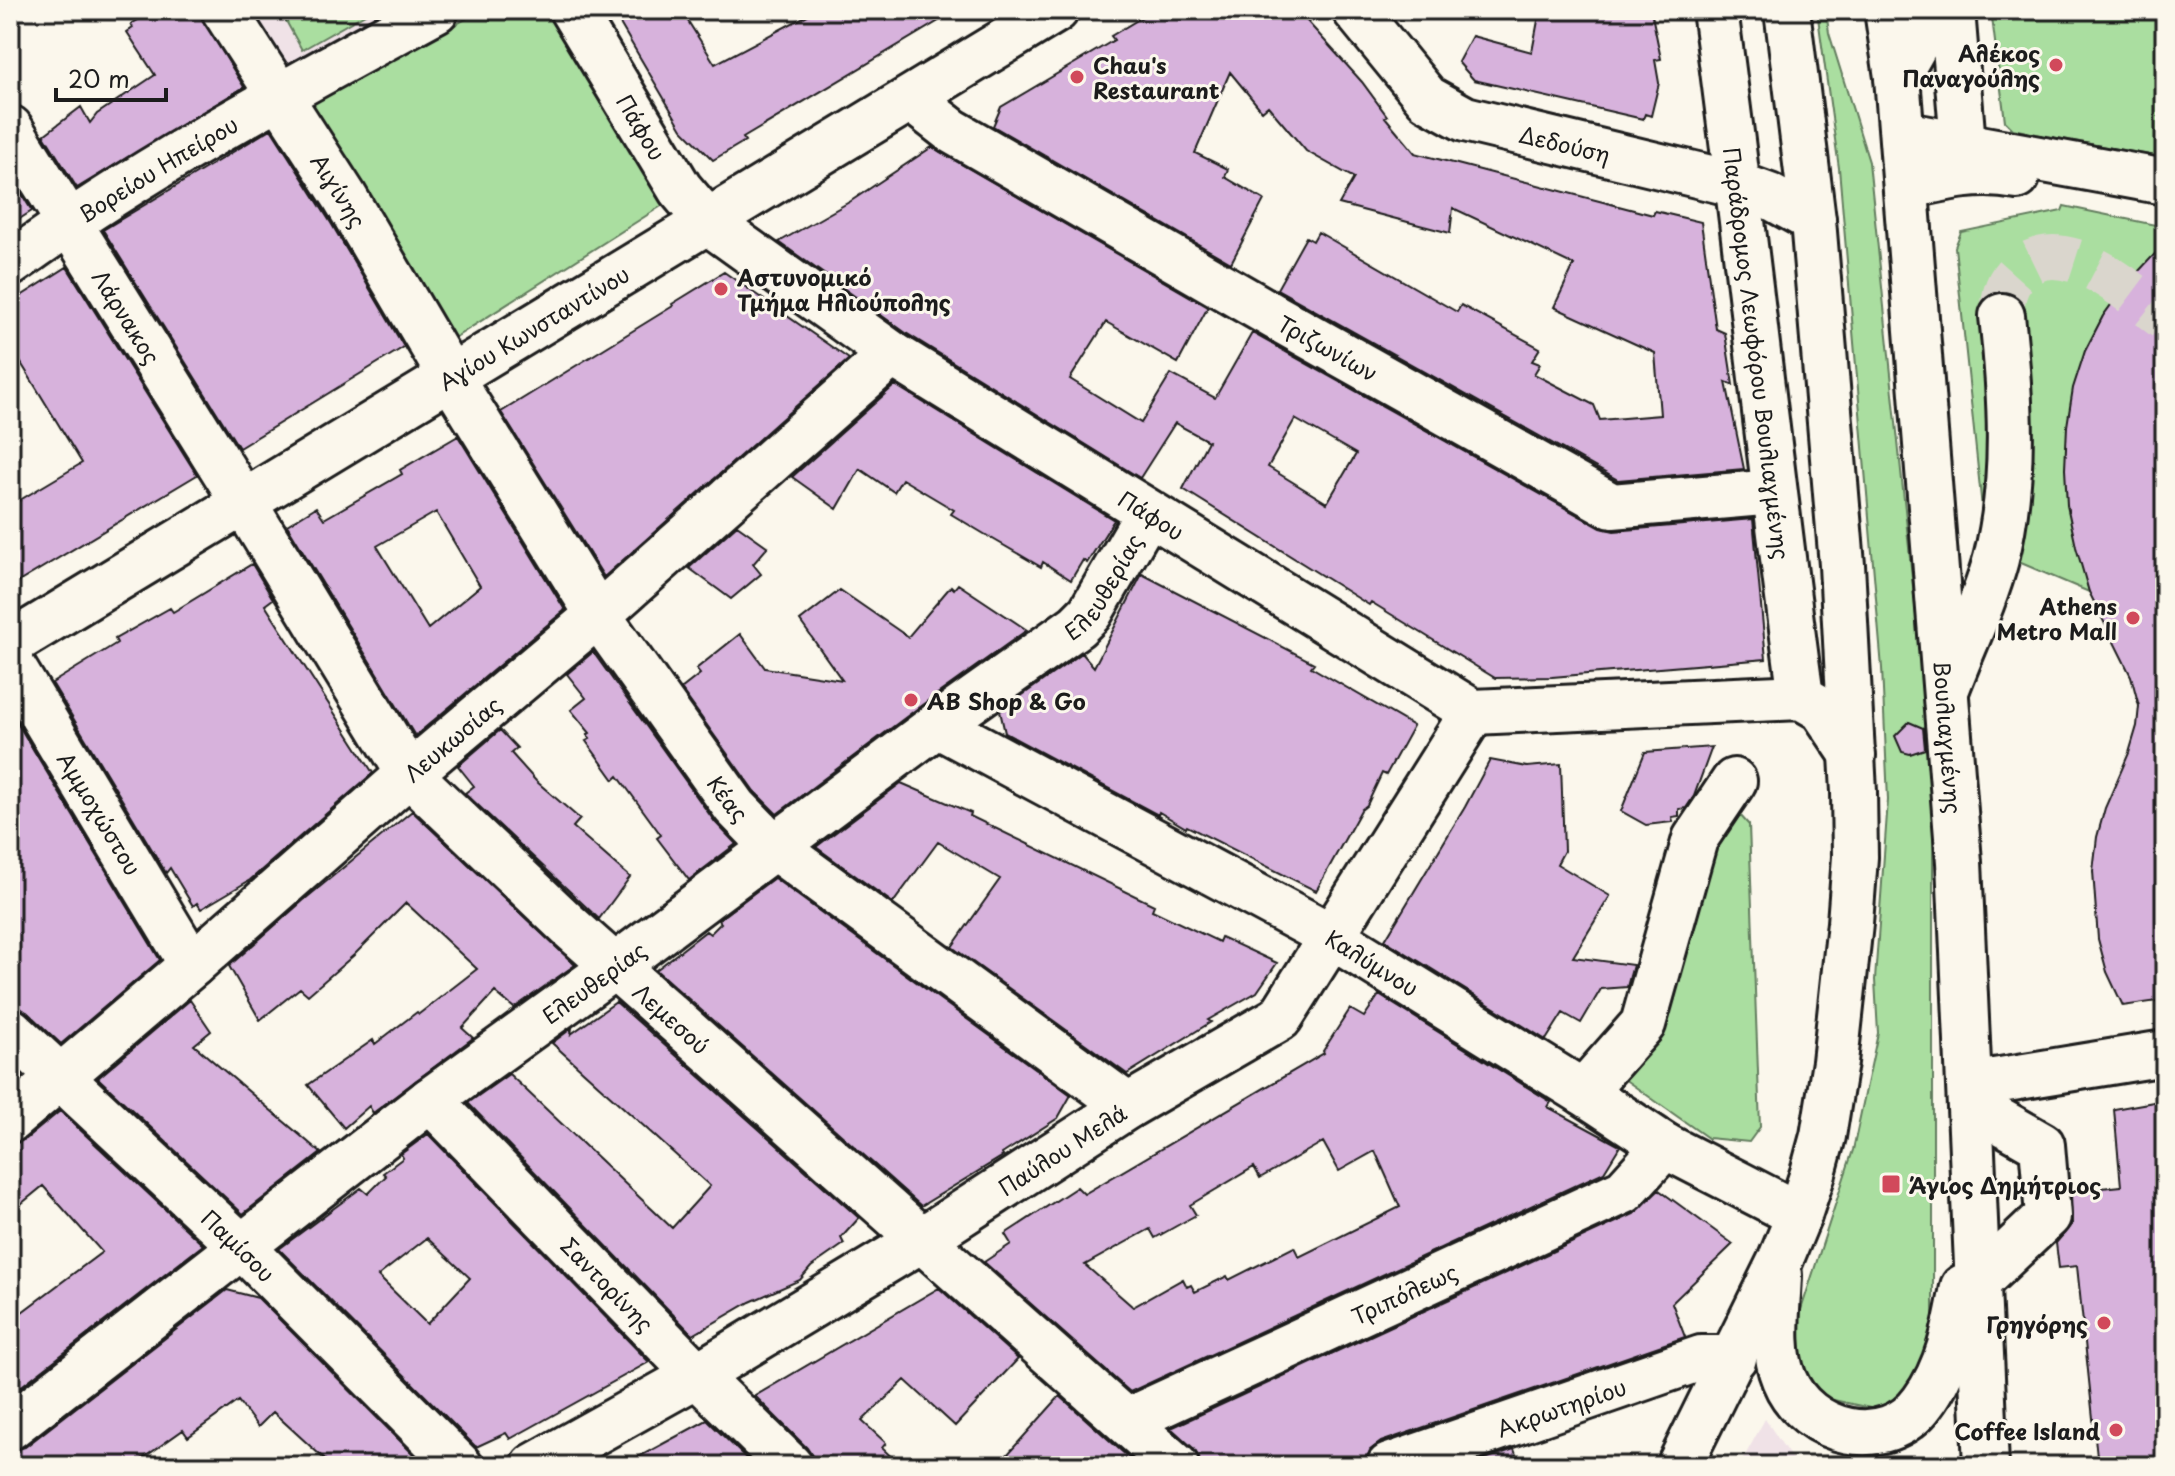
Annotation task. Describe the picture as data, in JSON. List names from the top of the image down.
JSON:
{
  "streets": {
    "street": [
      "Πάφου",
      "Δεδούση",
      "Βορείου Ηπείρου",
      "Αιγίνης",
      "Λάρνακος",
      "Αγίου Κωνσταντίνου",
      "Τριζωνίων",
      "Παράδρομος Λεωφόρου Βουλιαγμένης",
      "Ελευθερίας",
      "Βουλιαγμένης",
      "Λευκωσίας",
      "Κέας",
      "Αμμοχώστου",
      "Καλύμνου",
      "Λεμεσού",
      "Παύλου Μελά",
      "Παμίσου",
      "Σαντορίνης",
      "Τριπόλεως",
      "Ακρωτηρίου"
    ]
  },
  "crossings": [
    ["Πάφου", "Αγίου Κωνσταντίνου"],
    ["Πάφου", "Ελευθερίας"],
    ["Πάφου", "Λευκωσίας"],
    ["Πάφου", "Παύλου Μελά"],
    ["Δεδούση", "Παράδρομος Λεωφόρου Βουλιαγμένης"],
    ["Βορείου Ηπείρου", "Αιγίνης"],
    ["Βορείου Ηπείρου", "Λάρνακος"],
    ["Αιγίνης", "Αγίου Κωνσταντίνου"],
    ["Αιγίνης", "Κέας"],
    ["Λάρνακος", "Αγίου Κωνσταντίνου"],
    ["Λάρνακος", "Λεμεσού"],
    ["Αγίου Κωνσταντίνου", "Τριζωνίων"],
    ["Αγίου Κωνσταντίνου", "Κέας"],
    ["Αγίου Κωνσταντίνου", "Λεμεσού"],
    ["Τριζωνίων", "Παράδρομος Λεωφόρου Βουλιαγμένης"],
    ["Ελευθερίας", "Κέας"],
    ["Ελευθερίας", "Καλύμνου"],
    ["Ελευθερίας", "Λεμεσού"],
    ["Ελευθερίας", "Παμίσου"],
    ["Ελευθερίας", "Σαντορίνης"],
    ["Λευκωσίας", "Κέας"],
    ["Λευκωσίας", "Αμμοχώστου"],
    ["Λευκωσίας", "Λεμεσού"],
    ["Λευκωσίας", "Παμίσου"],
    ["Κέας", "Παύλου Μελά"],
    ["Καλύμνου", "Παύλου Μελά"],
    ["Καλύμνου", "Τριπόλεως"],
    ["Λεμεσού", "Παύλου Μελά"],
    ["Λεμεσού", "Τριπόλεως"],
    ["Παύλου Μελά", "Σαντορίνης"]
  ],
  "places": {
    "other": [
      "Αλέκος Παναγούλης",
      "Chau's Restaurant",
      "Αστυνομικό Τμήμα Ηλιούπολης",
      "Athens Metro Mall",
      "ΑΒ Shop & Go",
      "Γρηγόρης",
      "Coffee Island"
    ],
    "transit": ["Άγιος Δημήτριος"]
  },
  "scale_bar": "20 m"
}
